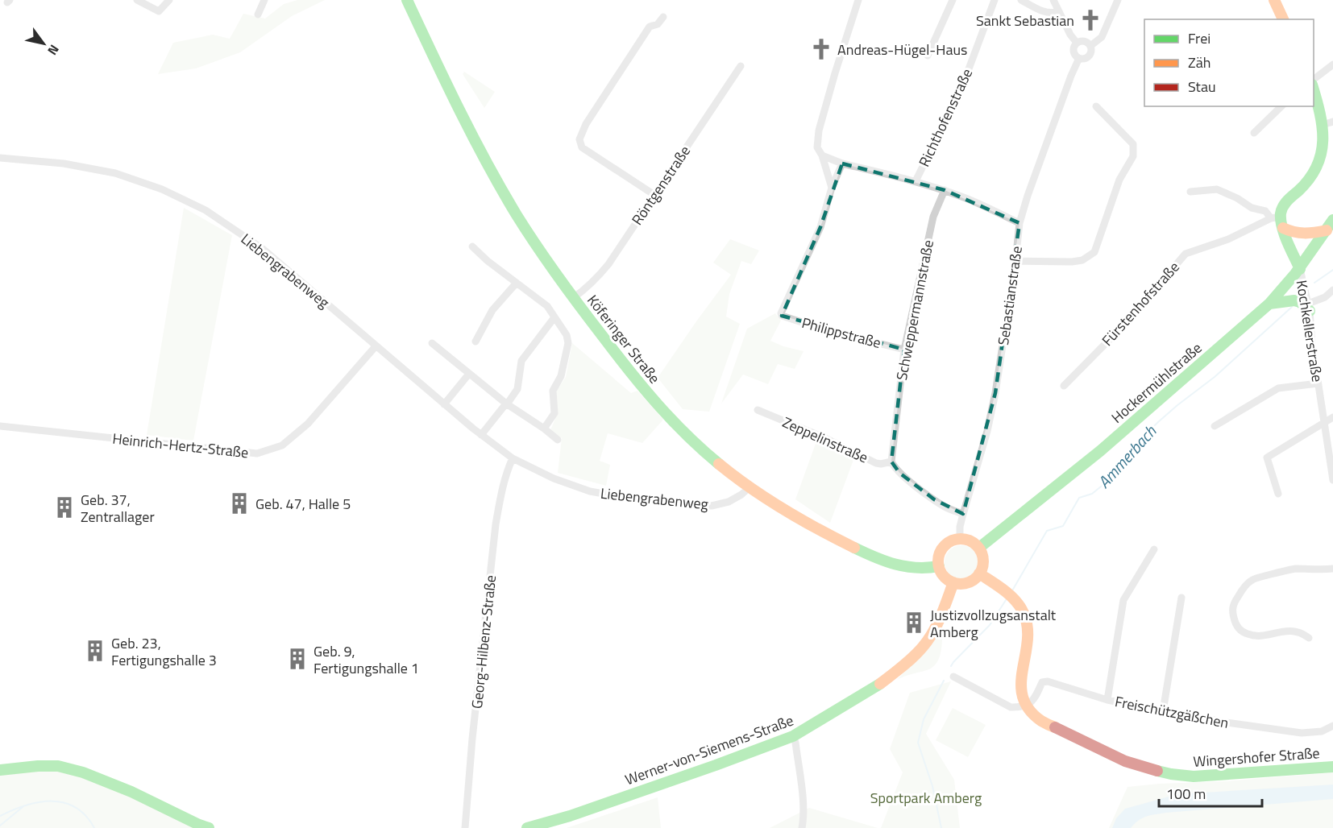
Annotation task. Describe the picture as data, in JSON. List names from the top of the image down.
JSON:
{
  "streets": {
    "street": [
      "Richthofenstraße",
      "Röntgenstraße",
      "Liebengrabenweg",
      "Sebastianstraße",
      "Fürstenhofstraße",
      "Schweppermannstraße",
      "Kochkellerstraße",
      "Philippstraße",
      "Köferinger Straße",
      "Hockermühlstraße",
      "Zeppelinstraße",
      "Heinrich-Hertz-Straße",
      "Georg-Hilbenz-Straße",
      "Freischützgäßchen",
      "Werner-von-Siemens-Straße",
      "Wingershofer Straße"
    ]
  },
  "crossings": [
    ["Röntgenstraße", "Köferinger Straße"],
    ["Liebengrabenweg", "Köferinger Straße"],
    ["Liebengrabenweg", "Heinrich-Hertz-Straße"],
    ["Liebengrabenweg", "Georg-Hilbenz-Straße"],
    ["Sebastianstraße", "Köferinger Straße"],
    ["Sebastianstraße", "Hockermühlstraße"],
    ["Sebastianstraße", "Werner-von-Siemens-Straße"],
    ["Schweppermannstraße", "Philippstraße"],
    ["Schweppermannstraße", "Zeppelinstraße"],
    ["Kochkellerstraße", "Hockermühlstraße"],
    ["Köferinger Straße", "Hockermühlstraße"],
    ["Köferinger Straße", "Werner-von-Siemens-Straße"],
    ["Hockermühlstraße", "Werner-von-Siemens-Straße"],
    ["Freischützgäßchen", "Wingershofer Straße"]
  ],
  "water": ["Ammerbach"],
  "parks": ["Sportpark Amberg"],
  "places": {
    "church": ["Sankt Sebastian", "Andreas-Hügel-Haus"],
    "building": [
      "Geb. 47, Halle 5",
      "Geb. 37, Zentrallager",
      "Justizvollzugsanstalt Amberg",
      "Geb. 23, Fertigungshalle 3",
      "Geb. 9, Fertigungshalle 1"
    ]
  },
  "legend": ["Frei", "Zäh", "Stau"],
  "scale_bar": "100 m",
  "north": "bottom right"
}
